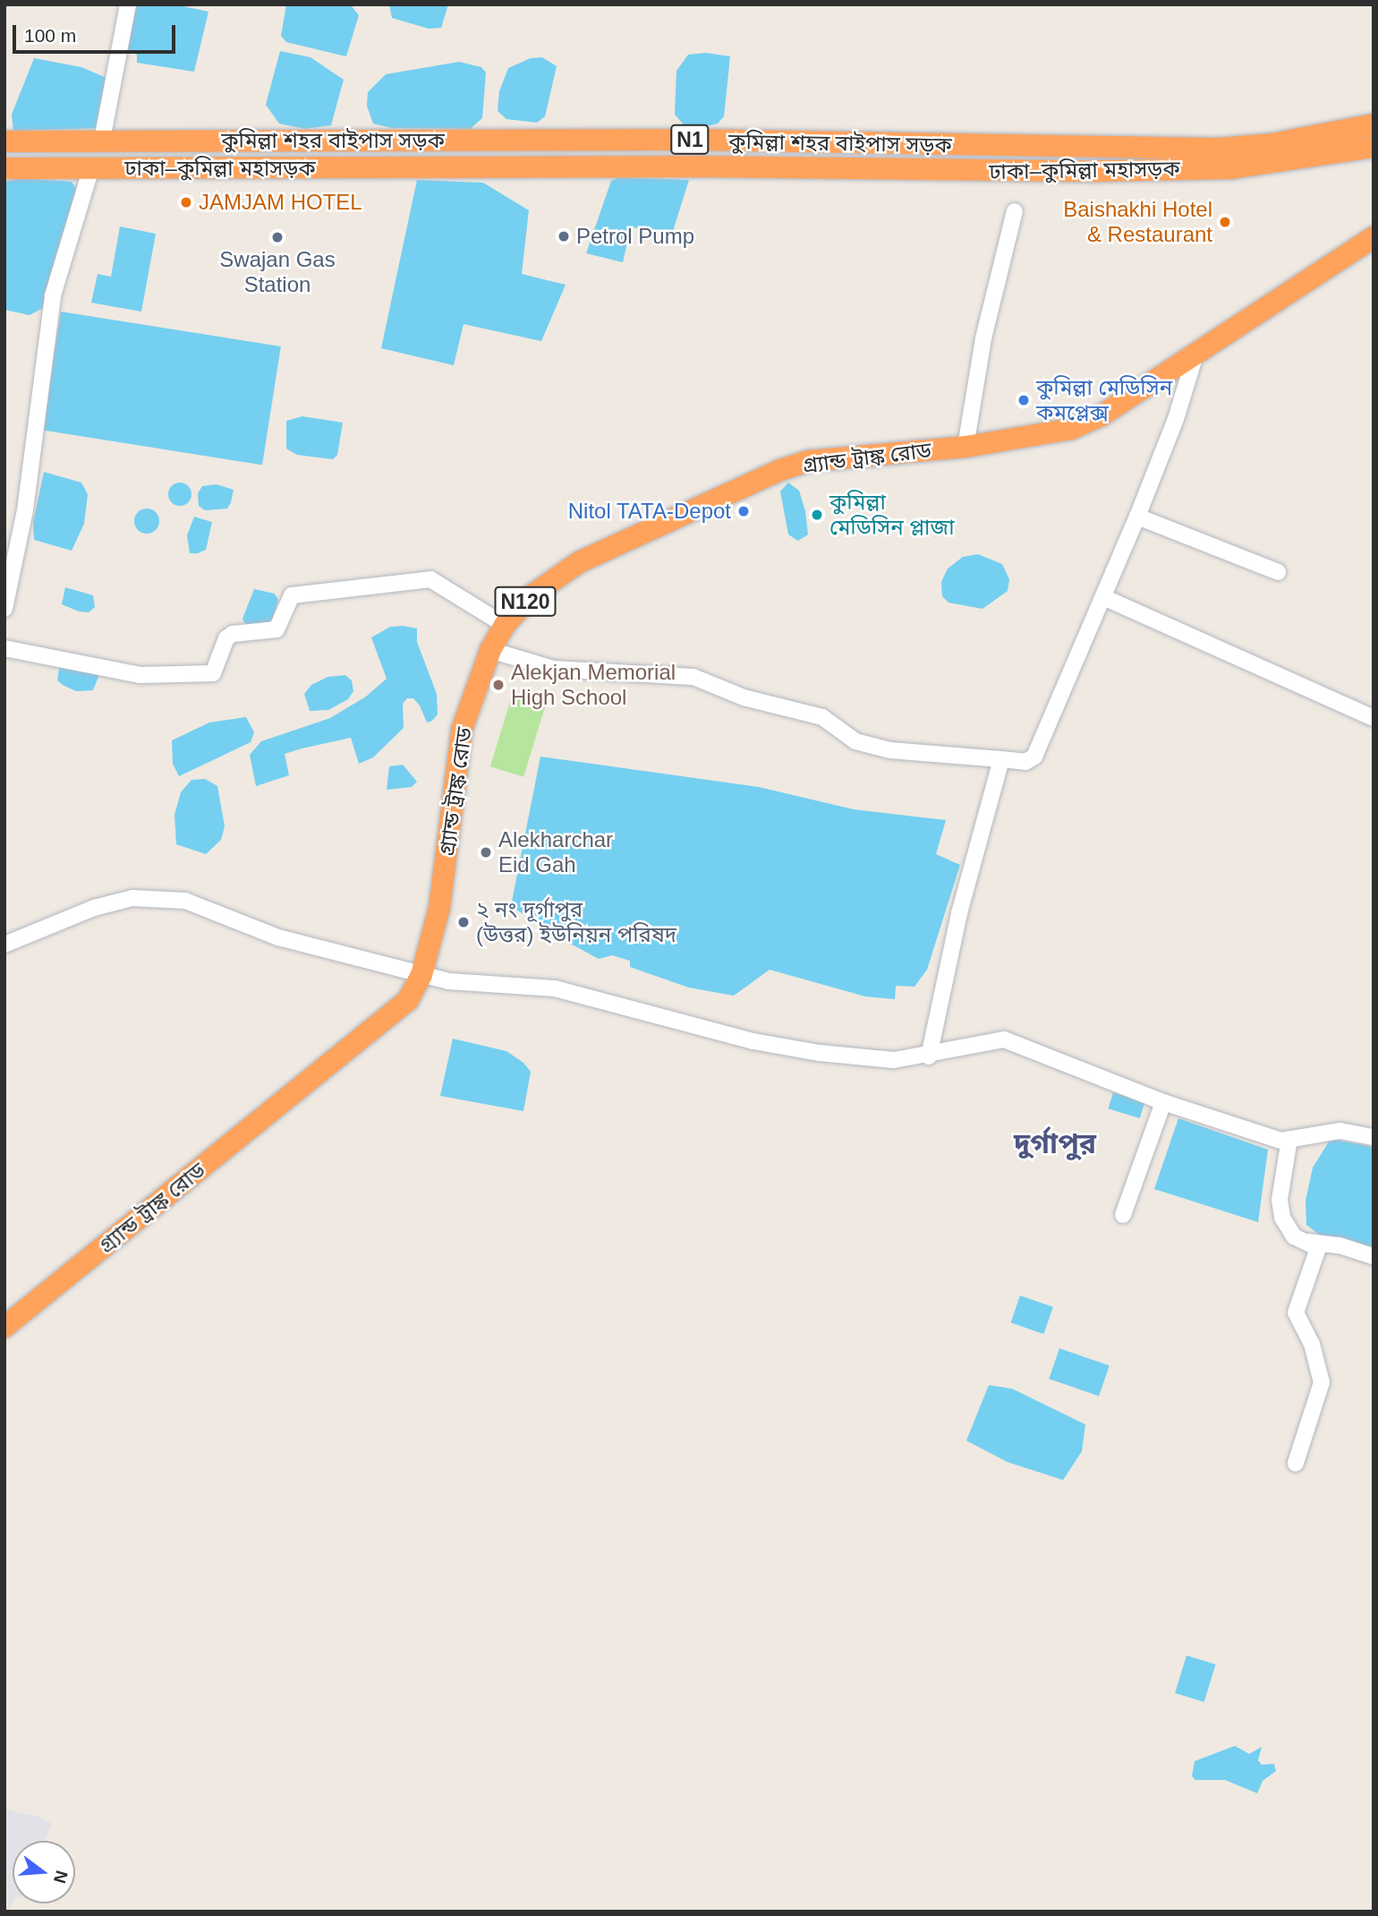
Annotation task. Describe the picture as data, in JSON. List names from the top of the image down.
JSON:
{
  "streets": {
    "highway": [
      "N1",
      "কুমিল্লা শহর বাইপাস সড়ক",
      "ঢাকা–কুমিল্লা মহাসড়ক",
      "গ্র্যান্ড ট্রাঙ্ক রোড",
      "N120"
    ]
  },
  "districts": ["দুর্গাপুর"],
  "places": [
    "JAMJAM HOTEL",
    "Baishakhi Hotel & Restaurant",
    "Petrol Pump",
    "Swajan Gas Station",
    "কুমিল্লা মেডিসিন কমপ্লেক্স",
    "Nitol TATA-Depot",
    "কুমিল্লা মেডিসিন প্লাজা",
    "Alekjan Memorial High School",
    "Alekharchar Eid Gah",
    "২ নং দূর্গাপুর (উত্তর) ইউনিয়ন পরিষদ"
  ],
  "scale_bar": "100 m",
  "north": "right"
}
